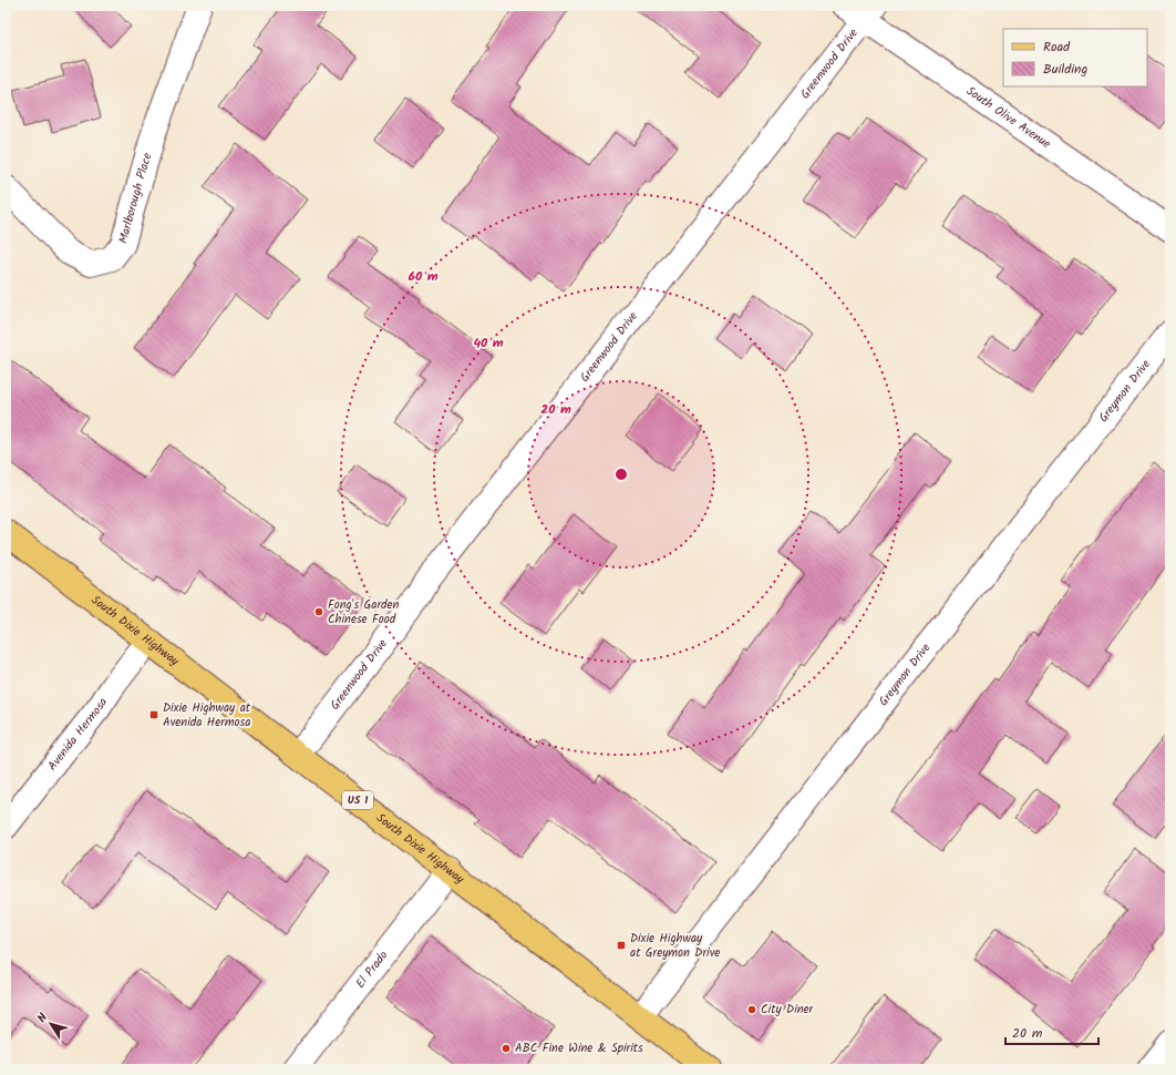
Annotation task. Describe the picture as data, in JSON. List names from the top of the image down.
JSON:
{
  "streets": {
    "main road": ["South Dixie Highway", "US 1"],
    "street": [
      "Greenwood Drive",
      "South Olive Avenue",
      "Marlborough Place",
      "Greymon Drive",
      "Avenida Hermosa",
      "El Prado"
    ]
  },
  "crossings": [
    ["Greenwood Drive", "South Olive Avenue"],
    ["Greenwood Drive", "South Dixie Highway"],
    ["Greymon Drive", "South Dixie Highway"],
    ["South Dixie Highway", "Avenida Hermosa"],
    ["South Dixie Highway", "El Prado"]
  ],
  "places": {
    "other": ["Fong's Garden Chinese Food", "City Diner", "ABC Fine Wine & Spirits"],
    "transit": ["Dixie Highway at Avenida Hermosa", "Dixie Highway at Greymon Drive"]
  },
  "legend": ["Road", "Building"],
  "scale_bar": "20 m",
  "north": "top left",
  "rings": ["60 m", "40 m", "20 m"]
}
